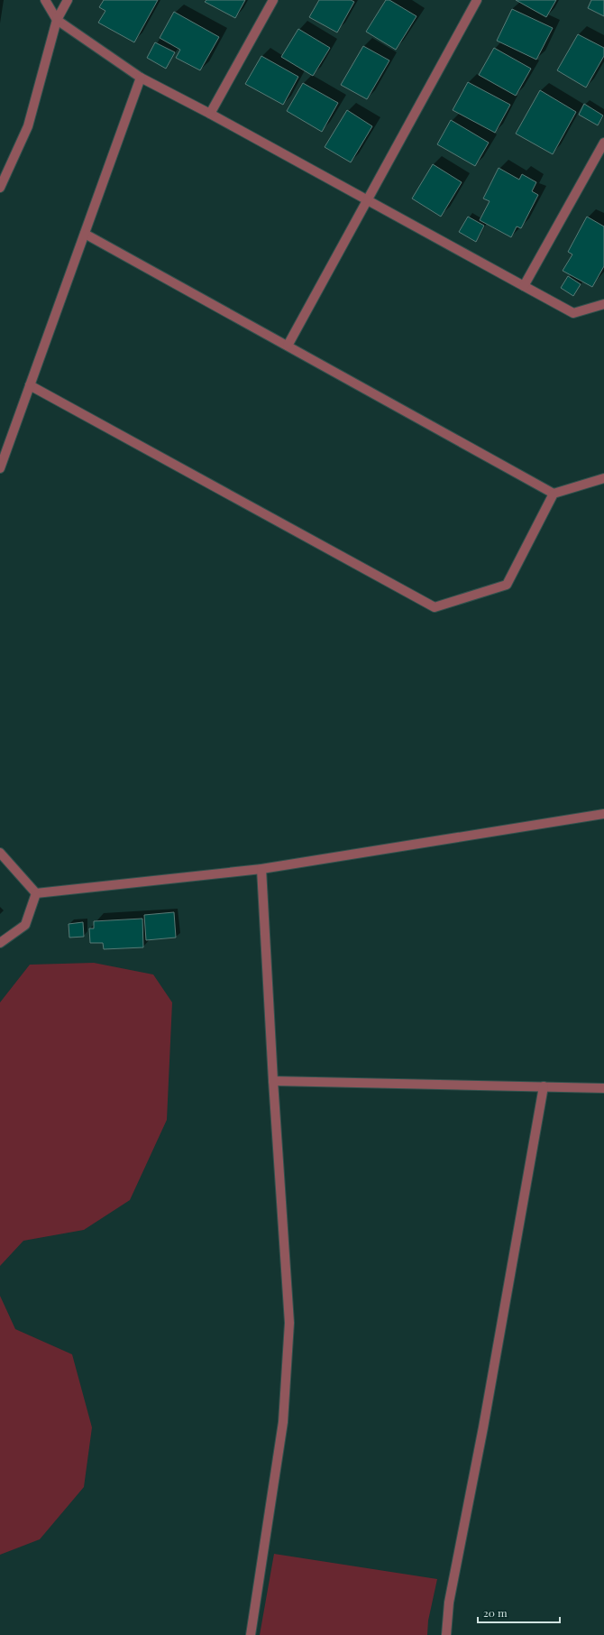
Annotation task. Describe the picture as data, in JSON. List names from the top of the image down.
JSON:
{
  "scale_bar": "20 m"
}
